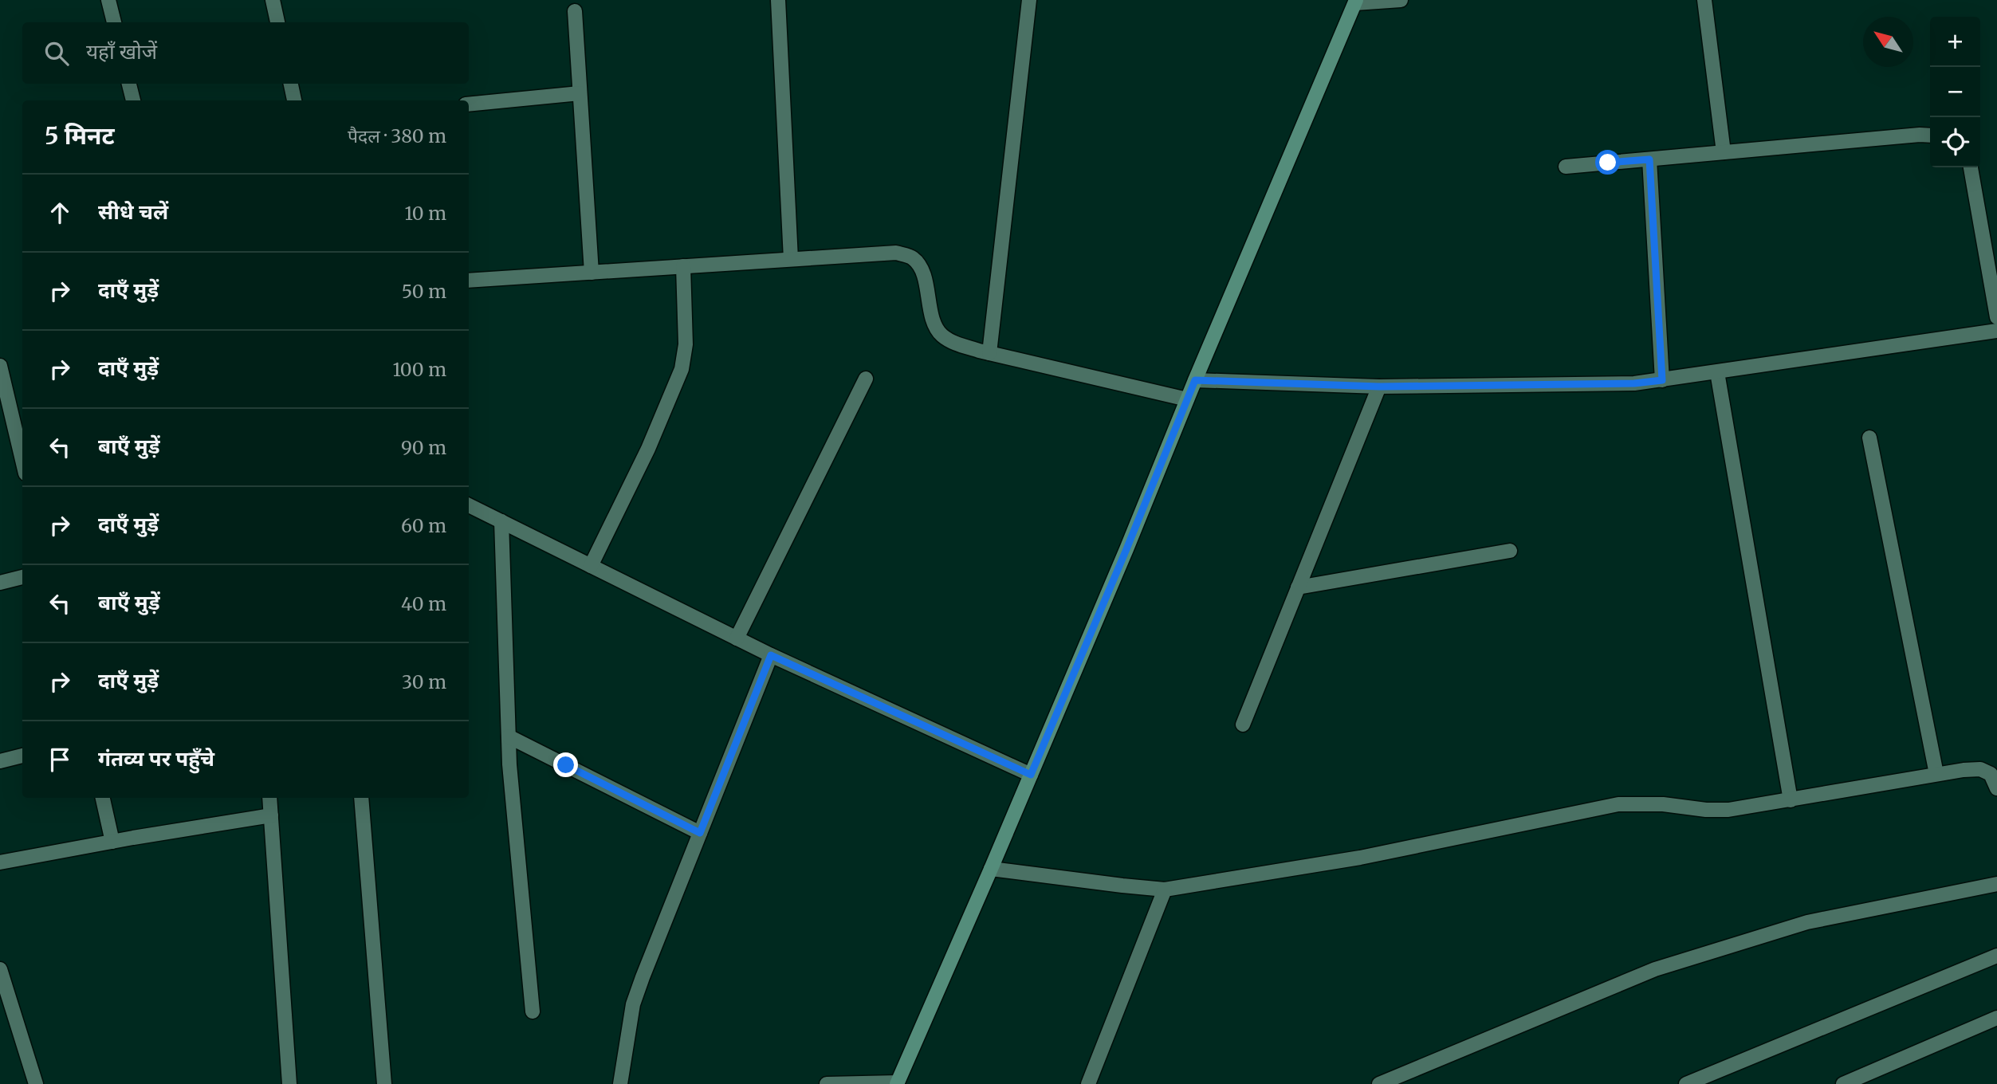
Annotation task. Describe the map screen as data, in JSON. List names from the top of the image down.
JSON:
{
  "north": "top left",
  "page": {
    "map_buttons": ["+", "−"],
    "search": "यहाँ खोजें",
    "heading": ["5 मिनट", "पैदल · 380 m"],
    "list": [
      ["सीधे चलें", "10 m"],
      ["दाएँ मुड़ें", "50 m"],
      ["दाएँ मुड़ें", "100 m"],
      ["बाएँ मुड़ें", "90 m"],
      ["दाएँ मुड़ें", "60 m"],
      ["बाएँ मुड़ें", "40 m"],
      ["दाएँ मुड़ें", "30 m"],
      "गंतव्य पर पहुँचे"
    ]
  }
}
